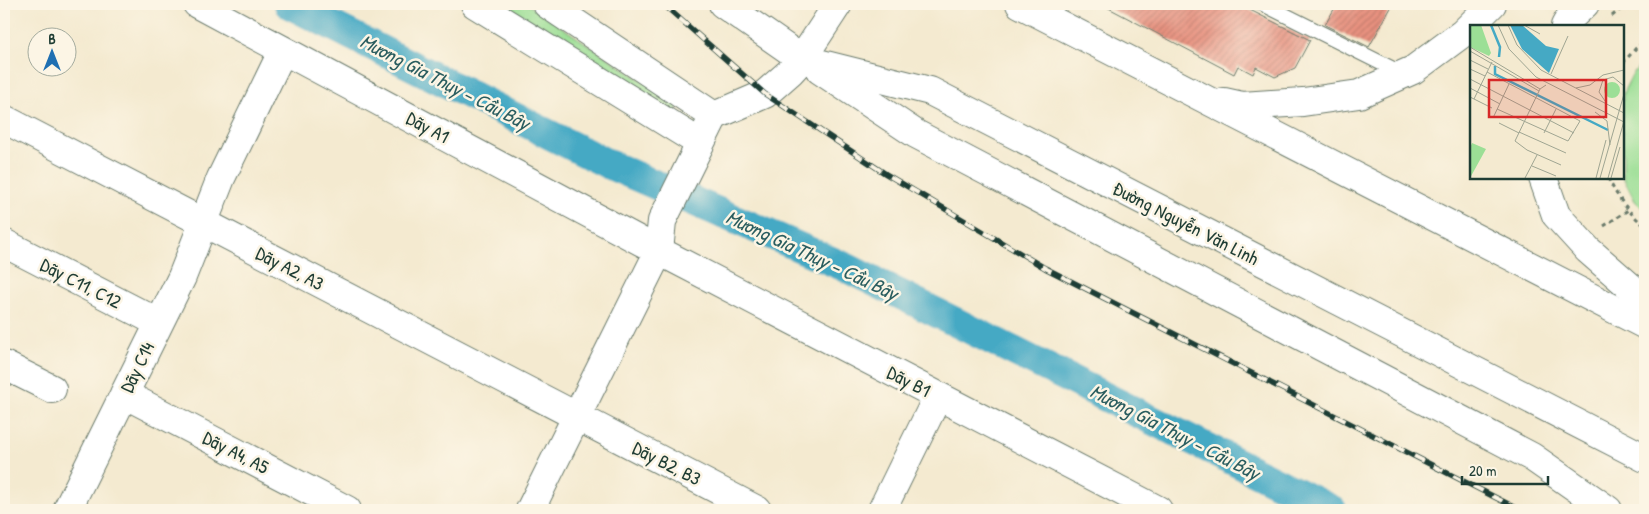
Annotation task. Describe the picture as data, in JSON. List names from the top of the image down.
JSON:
{
  "streets": {
    "main road": [
      "Dãy A1",
      "Đường Nguyễn Văn Linh",
      "Dãy A2, A3",
      "Dãy C11, C12",
      "Dãy C14",
      "Dãy B1",
      "Dãy A4, A5",
      "Dãy B2, B3"
    ]
  },
  "crossings": [
    ["Dãy A1", "Dãy C14"],
    ["Dãy A1", "Dãy B1"],
    ["Dãy A2, A3", "Dãy C14"],
    ["Dãy A2, A3", "Dãy B2, B3"],
    ["Dãy C11, C12", "Dãy C14"],
    ["Dãy C14", "Dãy A4, A5"]
  ],
  "water": ["Mương Gia Thụy – Cầu Bây"],
  "scale_bar": "20 m",
  "north": "top"
}
